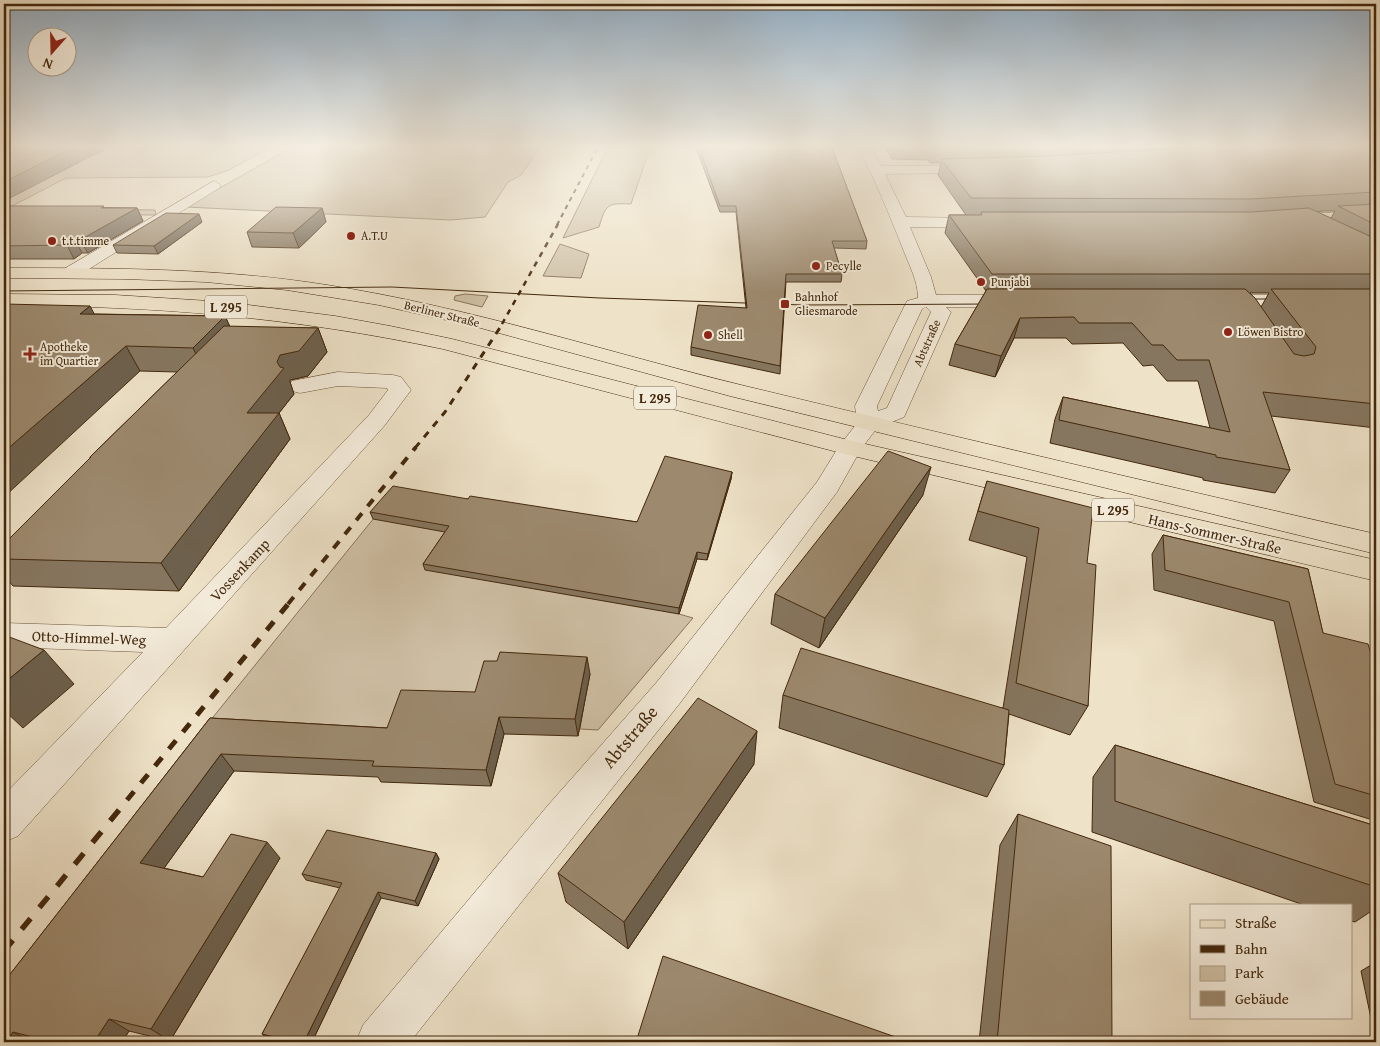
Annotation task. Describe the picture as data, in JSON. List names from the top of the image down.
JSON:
{
  "streets": {
    "main road": ["L 295", "Berliner Straße", "Hans-Sommer-Straße"],
    "street": ["Abtstraße", "Vossenkamp", "Otto-Himmel-Weg"]
  },
  "crossings": [
    ["Berliner Straße", "Abtstraße"],
    ["Berliner Straße", "Hans-Sommer-Straße"],
    ["Abtstraße", "Hans-Sommer-Straße"],
    ["Vossenkamp", "Otto-Himmel-Weg"]
  ],
  "places": {
    "other": [
      "A.T.U",
      "t.t.timme",
      "Pecylle",
      "Punjabi",
      "Löwen Bistro",
      "Shell"
    ],
    "transit": ["Bahnhof Gliesmarode"],
    "health": ["Apotheke im Quartier"]
  },
  "legend": [
    "Straße",
    "Bahn",
    "Park",
    "Gebäude"
  ],
  "north": "bottom"
}
